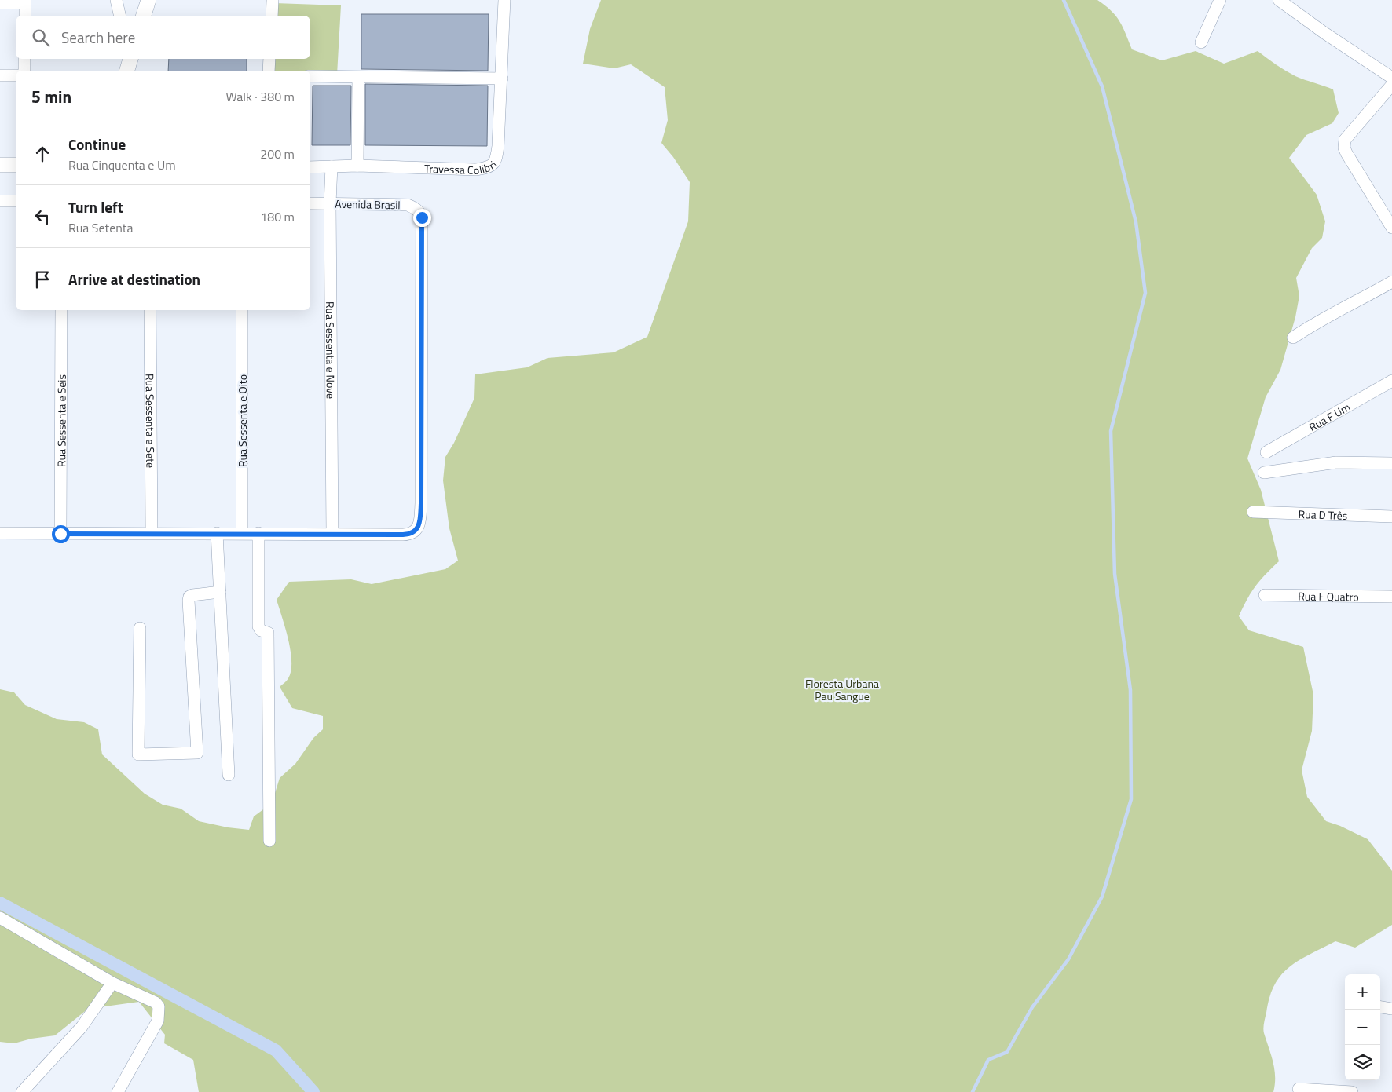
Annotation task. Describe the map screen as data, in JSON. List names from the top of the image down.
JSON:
{
  "streets": {
    "street": [
      "Travessa Colibri",
      "Avenida Brasil",
      "Rua Sessenta e Nove",
      "Rua F Um",
      "Rua Sessenta e Seis",
      "Rua Sessenta e Sete",
      "Rua Sessenta e Oito",
      "Rua D Três",
      "Rua F Quatro"
    ]
  },
  "crossings": [
    ["Travessa Colibri", "Rua Sessenta e Nove"],
    ["Avenida Brasil", "Rua Sessenta e Nove"]
  ],
  "parks": ["Floresta Urbana Pau Sangue"],
  "page": {
    "search": "Search here",
    "heading": ["5 min", "Walk · 380 m"],
    "list": [
      ["Continue", "Rua Cinquenta e Um", "200 m"],
      ["Turn left", "Rua Setenta", "180 m"],
      "Arrive at destination"
    ],
    "map_buttons": ["+", "−"]
  }
}
